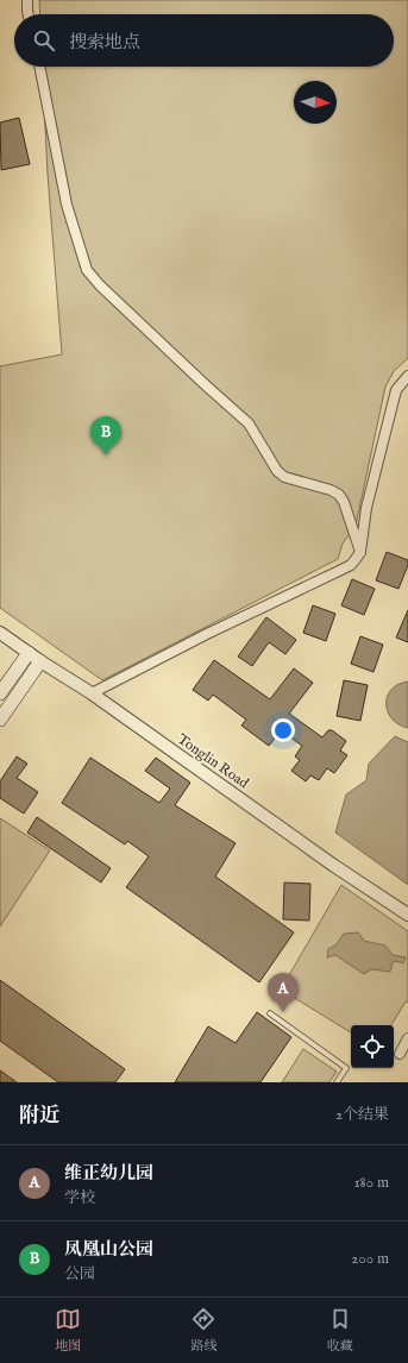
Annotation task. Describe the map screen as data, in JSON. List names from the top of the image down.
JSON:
{
  "streets": {
    "street": ["Tonglin Road"]
  },
  "north": "right",
  "page": {
    "search": "搜索地点",
    "pins": ["B", "A"],
    "heading": ["附近", "2个结果"],
    "list": [
      {
        "mark": "A",
        "name": "维正幼儿园",
        "note": "学校",
        "value": "180 m"
      },
      {
        "mark": "B",
        "name": "凤凰山公园",
        "note": "公园",
        "value": "200 m"
      }
    ],
    "nav": ["地图", "路线", "收藏"]
  }
}
